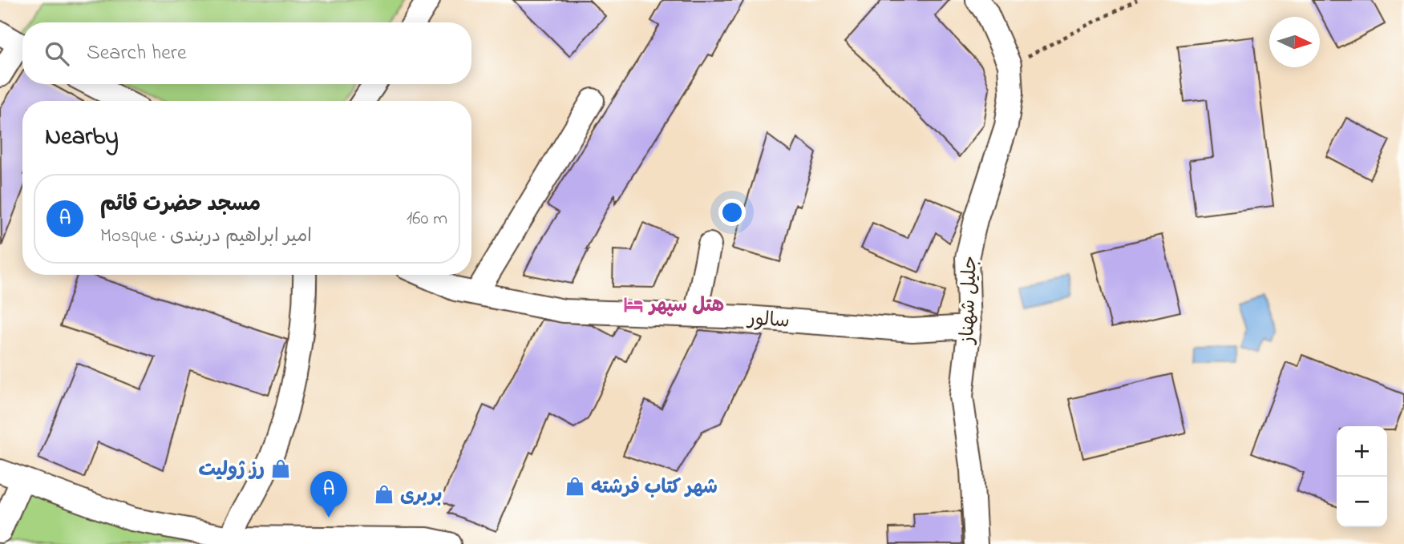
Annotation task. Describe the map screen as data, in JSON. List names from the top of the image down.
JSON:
{
  "streets": {
    "street": ["جلیل شهناز", "سالور"]
  },
  "crossings": [
    ["جلیل شهناز", "سالور"]
  ],
  "places": {
    "hotel": ["هتل سپهر"],
    "shop": ["رز ژولیت", "شهر کتاب فرشته", "بربری"]
  },
  "north": "right",
  "page": {
    "search": "Search here",
    "heading": "Nearby",
    "list": [
      {
        "mark": "A",
        "name": "مسجد حضرت قائم",
        "note": "Mosque · امیر ابراهیم دربندی",
        "value": "160 m"
      }
    ],
    "map_buttons": ["+", "−"],
    "pins": "A"
  }
}
